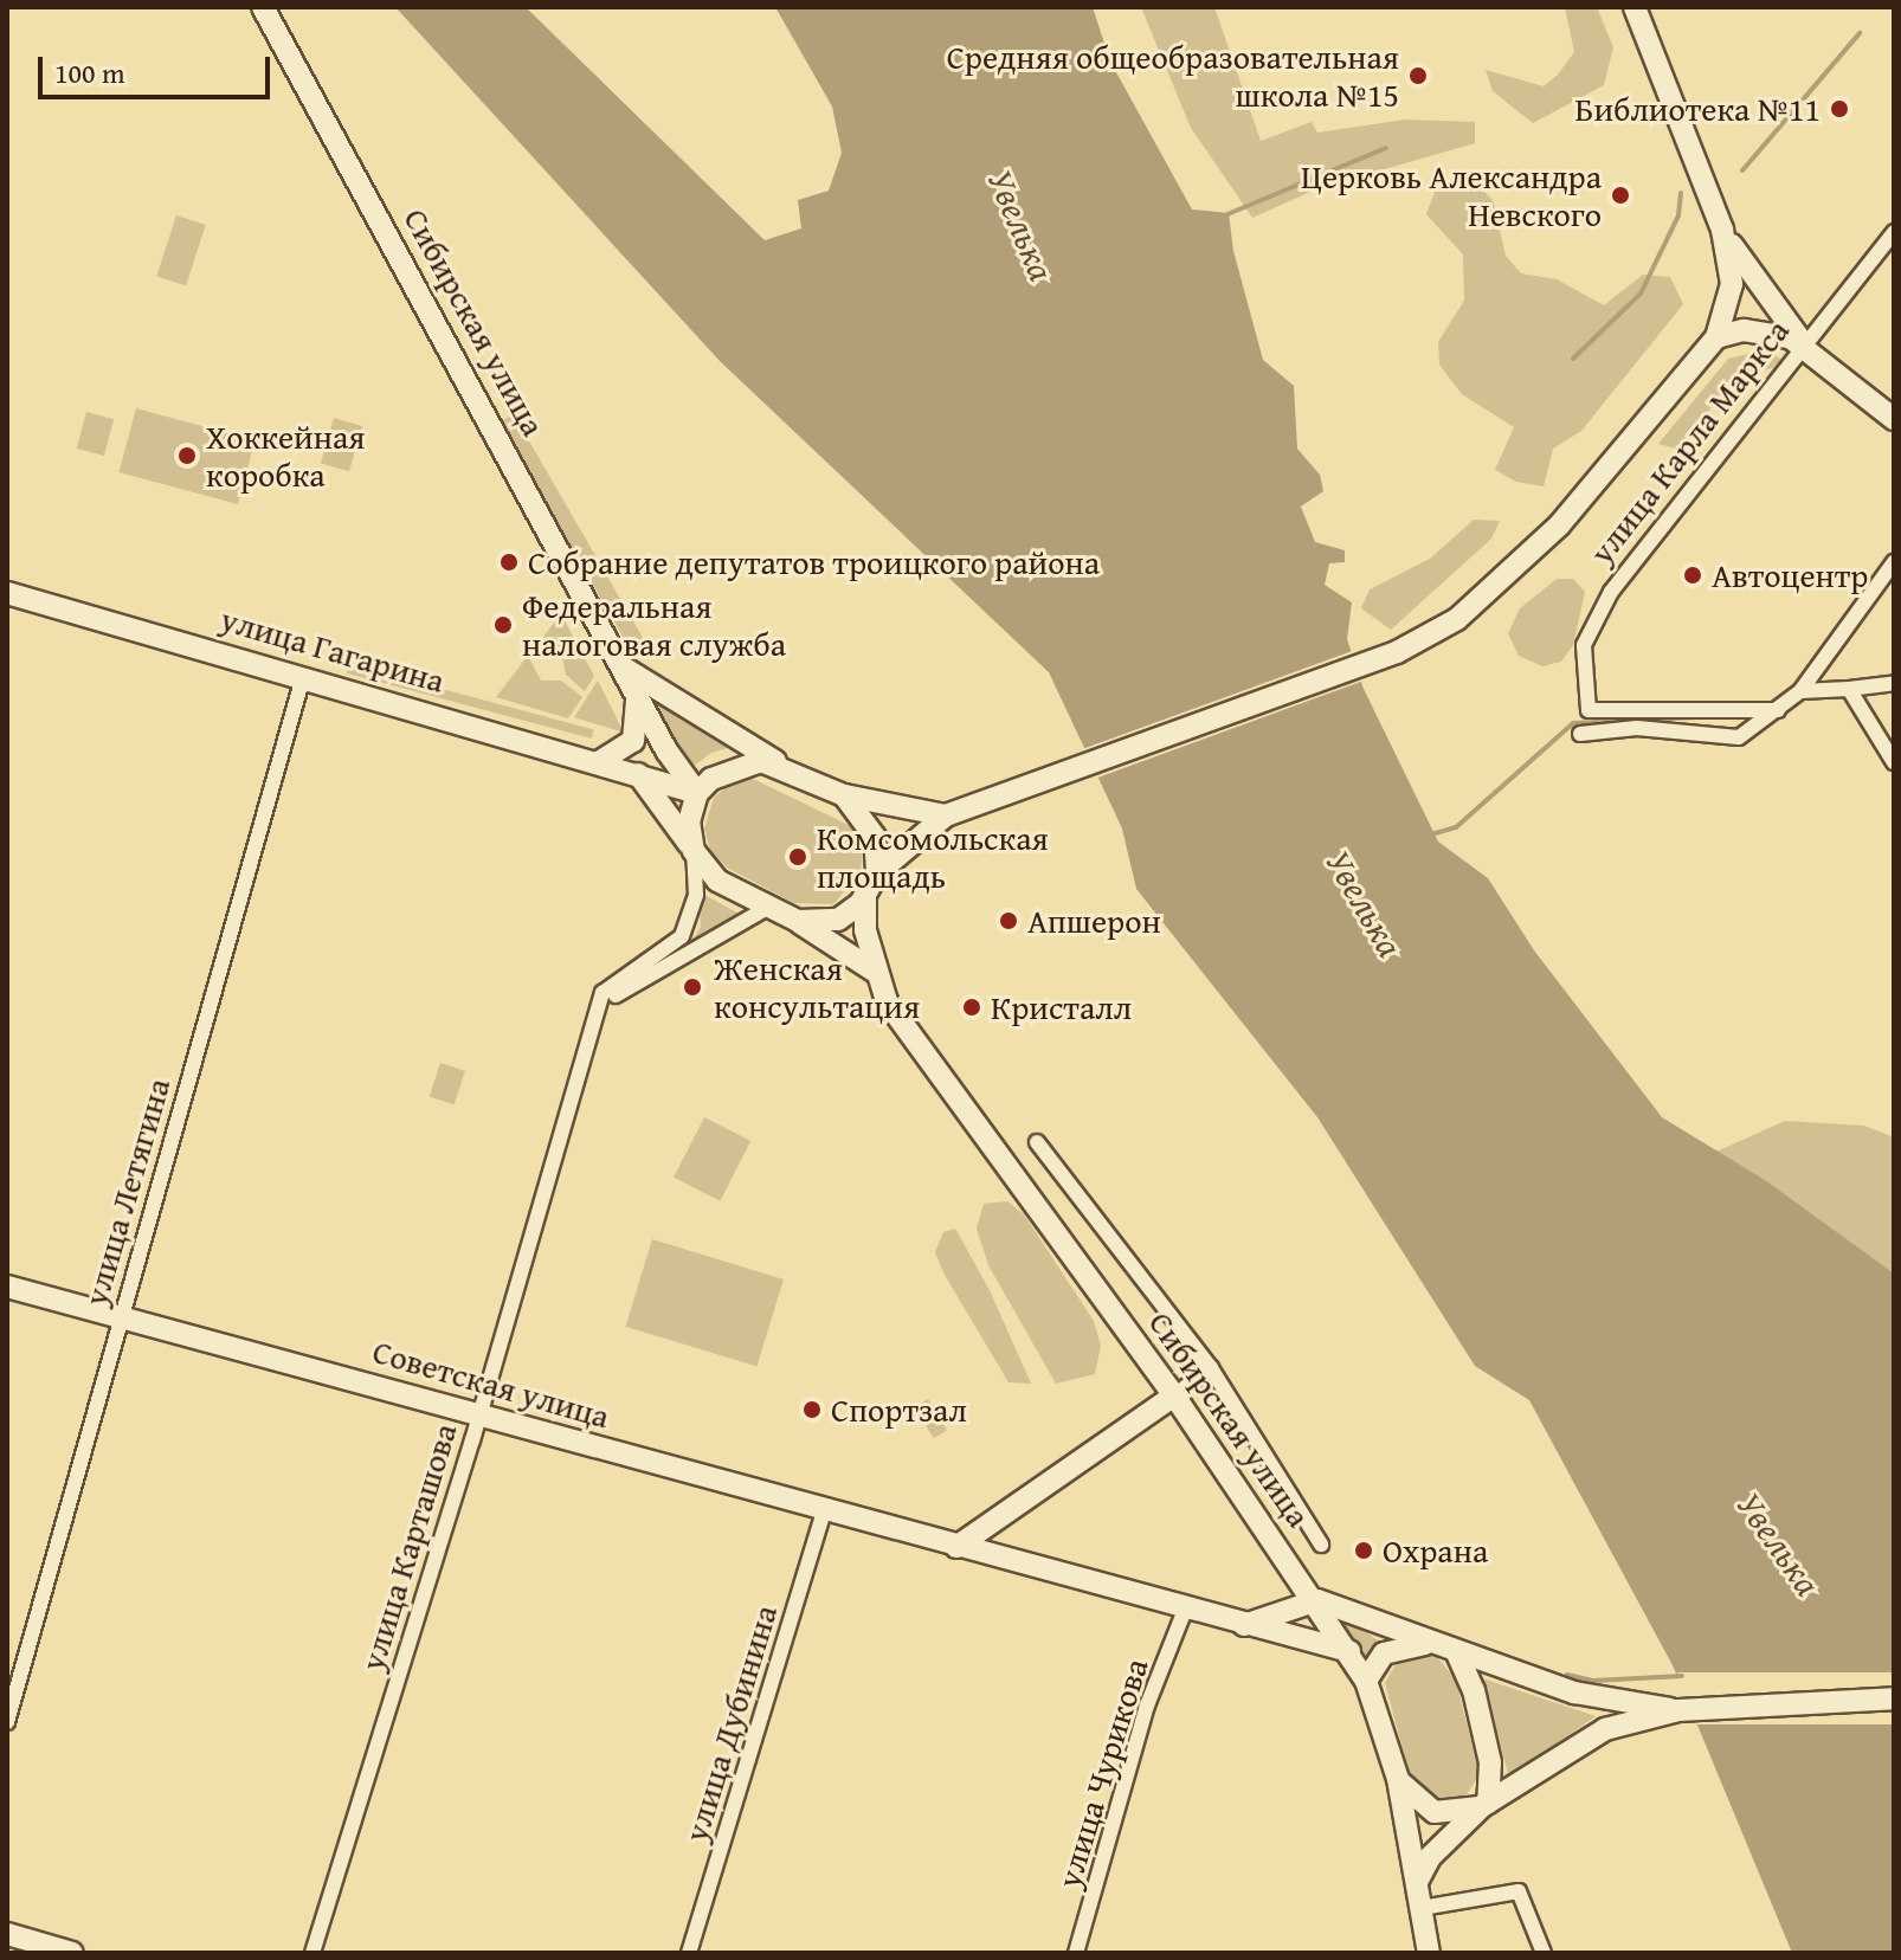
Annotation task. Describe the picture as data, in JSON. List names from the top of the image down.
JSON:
{
  "streets": {
    "street": [
      "Сибирская улица",
      "улица Карла Маркса",
      "улица Гагарина",
      "улица Летягина",
      "Советская улица",
      "улица Карташова",
      "улица Дубинина",
      "улица Чурикова"
    ]
  },
  "crossings": [
    ["Сибирская улица", "улица Гагарина"],
    ["Сибирская улица", "Советская улица"],
    ["улица Гагарина", "улица Летягина"],
    ["улица Летягина", "Советская улица"],
    ["Советская улица", "улица Карташова"],
    ["Советская улица", "улица Дубинина"],
    ["Советская улица", "улица Чурикова"]
  ],
  "water": ["Увелька"],
  "places": [
    "Средняя общеобразовательная школа №15",
    "Библиотека №11",
    "Церковь Александра Невского",
    "Хоккейная коробка",
    "Собрание депутатов троицкого района",
    "Автоцентр",
    "Федеральная налоговая служба",
    "Комсомольская площадь",
    "Апшерон",
    "Женская консультация",
    "Кристалл",
    "Спортзал",
    "Охрана"
  ],
  "scale_bar": "100 m"
}
